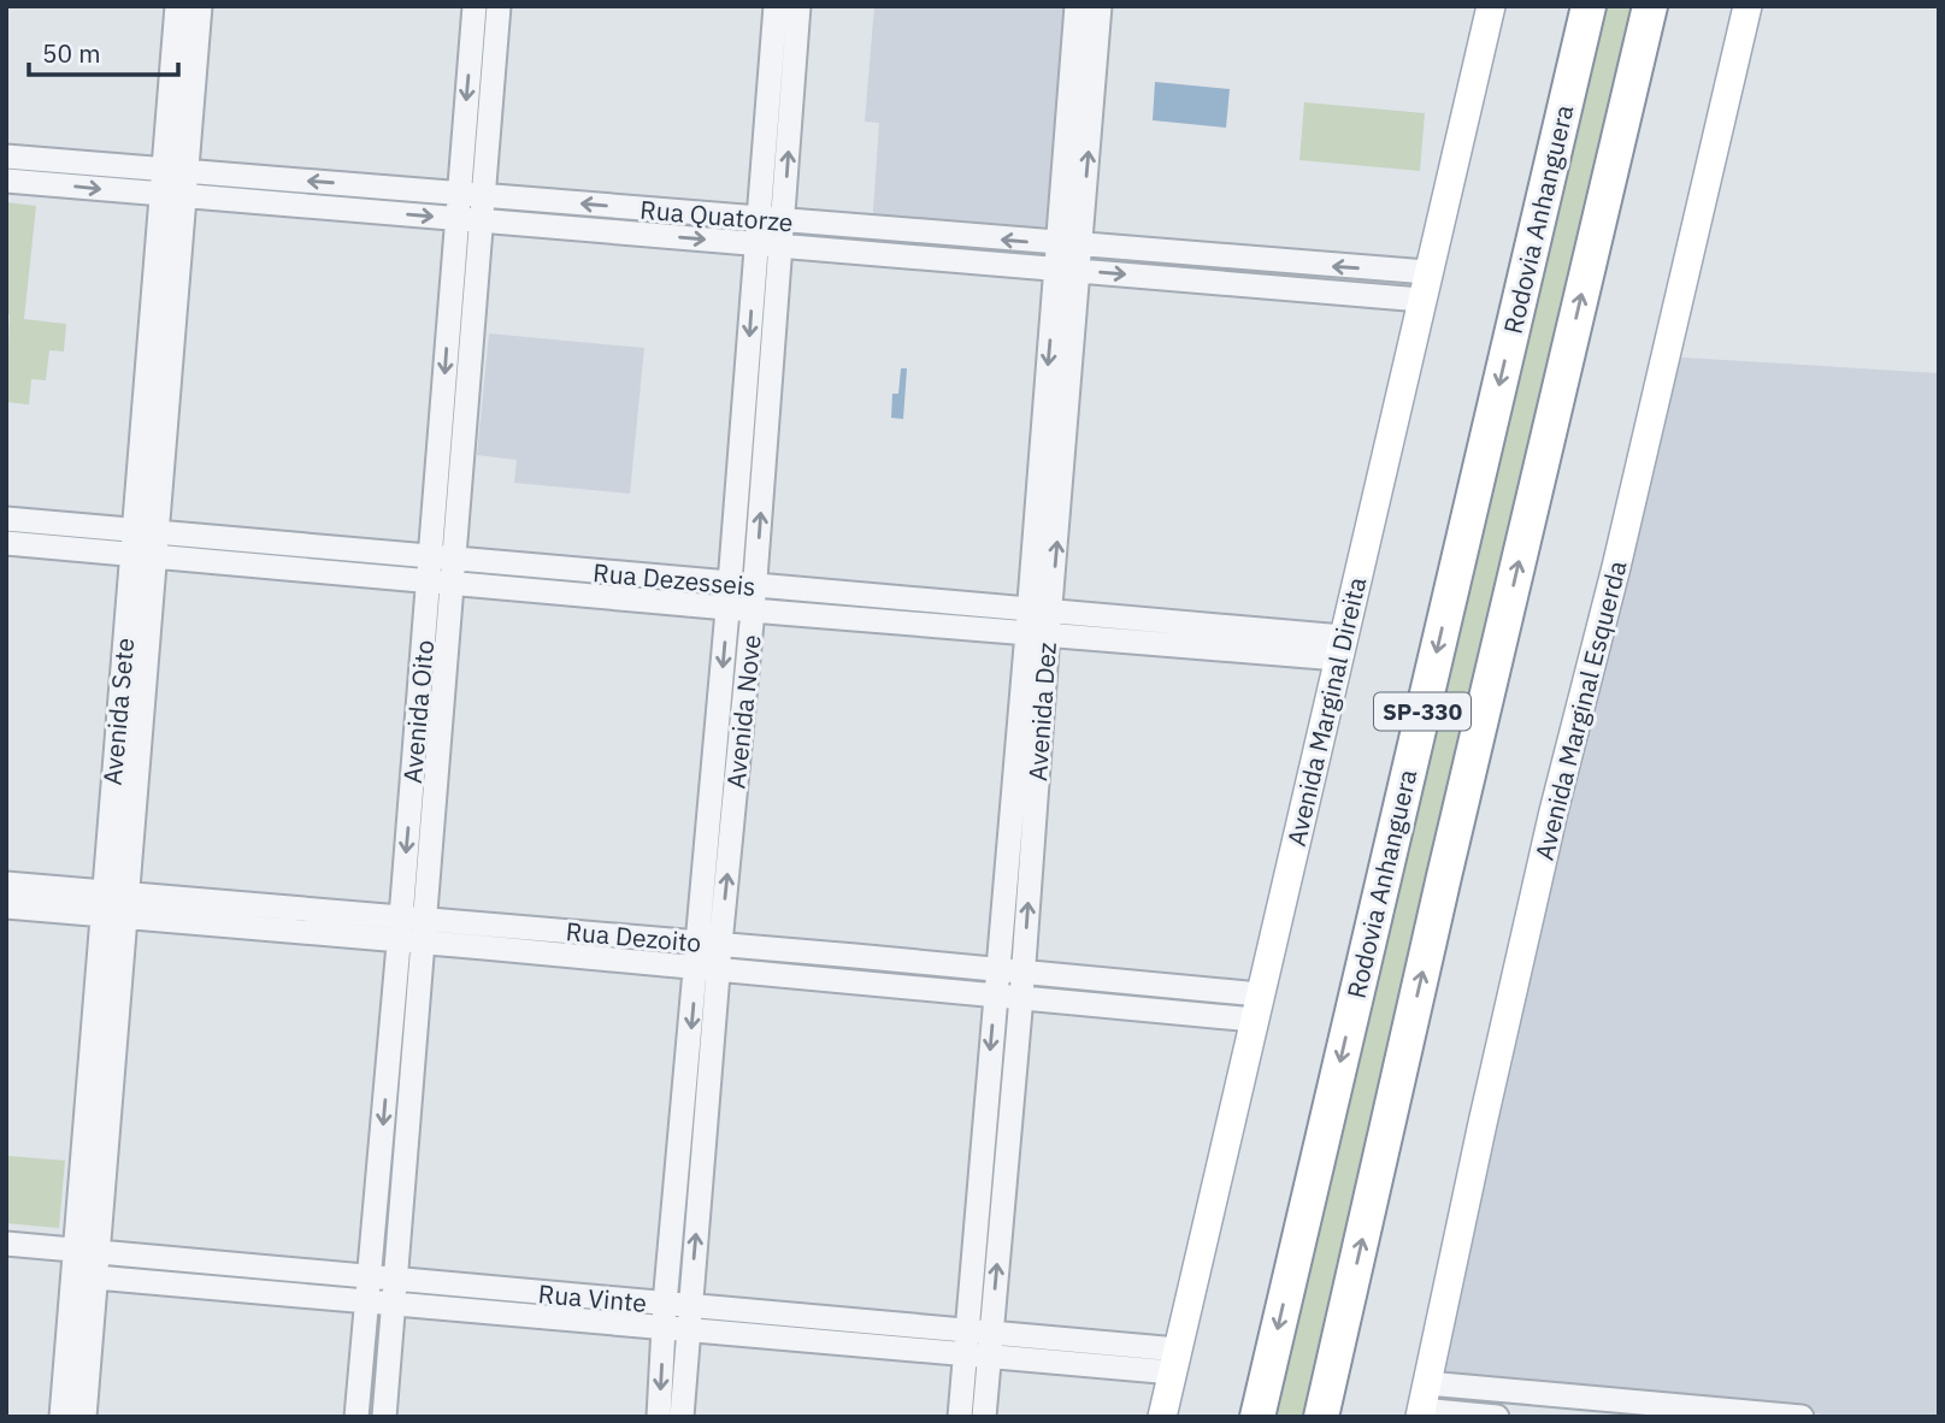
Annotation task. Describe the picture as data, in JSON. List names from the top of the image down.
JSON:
{
  "streets": {
    "highway": ["Rodovia Anhanguera", "SP-330"],
    "main road": ["Avenida Marginal Esquerda", "Avenida Marginal Direita"],
    "street": [
      "Rua Quatorze",
      "Rua Dezesseis",
      "Avenida Sete",
      "Avenida Oito",
      "Avenida Nove",
      "Avenida Dez",
      "Rua Dezoito",
      "Rua Vinte"
    ]
  },
  "crossings": [
    ["Rua Quatorze", "Avenida Sete"],
    ["Rua Quatorze", "Avenida Oito"],
    ["Rua Quatorze", "Avenida Nove"],
    ["Rua Quatorze", "Avenida Dez"],
    ["Rua Quatorze", "Avenida Marginal Direita"],
    ["Rua Dezesseis", "Avenida Sete"],
    ["Rua Dezesseis", "Avenida Oito"],
    ["Rua Dezesseis", "Avenida Nove"],
    ["Rua Dezesseis", "Avenida Dez"],
    ["Rua Dezesseis", "Avenida Marginal Direita"],
    ["Avenida Sete", "Rua Dezoito"],
    ["Avenida Sete", "Rua Vinte"],
    ["Avenida Oito", "Rua Dezoito"],
    ["Avenida Oito", "Rua Vinte"],
    ["Avenida Nove", "Rua Dezoito"],
    ["Avenida Nove", "Rua Vinte"],
    ["Avenida Dez", "Rua Dezoito"],
    ["Avenida Dez", "Rua Vinte"],
    ["Avenida Marginal Direita", "Rua Dezoito"],
    ["Avenida Marginal Direita", "Rua Vinte"]
  ],
  "scale_bar": "50 m"
}
